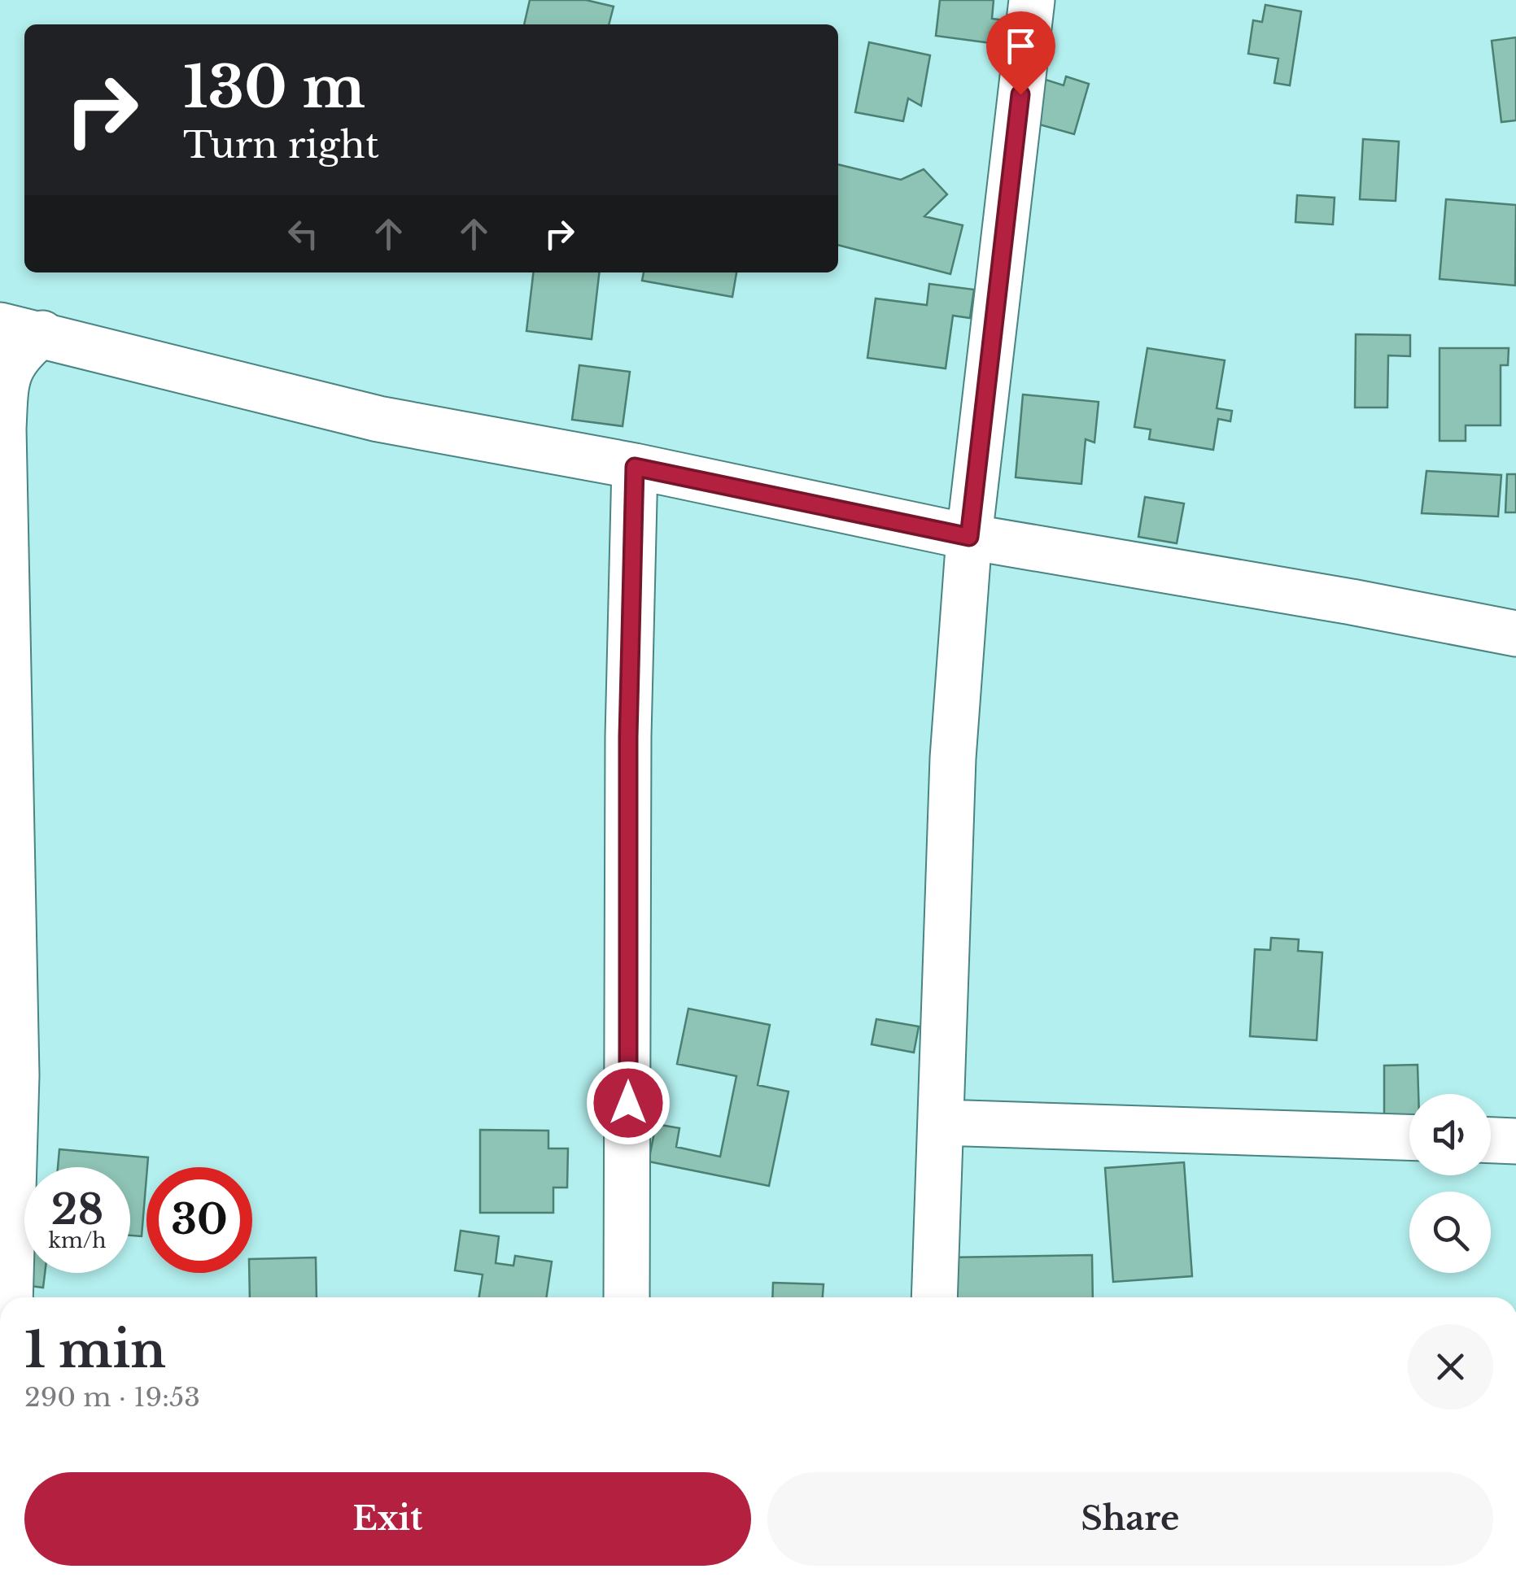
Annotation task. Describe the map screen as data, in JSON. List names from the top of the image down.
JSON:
{
  "page": {
    "turn": ["130 m", "Turn right"],
    "speed": "28 km/h",
    "limit": "30",
    "heading": ["1 min", "290 m · 19:53"],
    "buttons": ["Exit", "Share"]
  }
}
